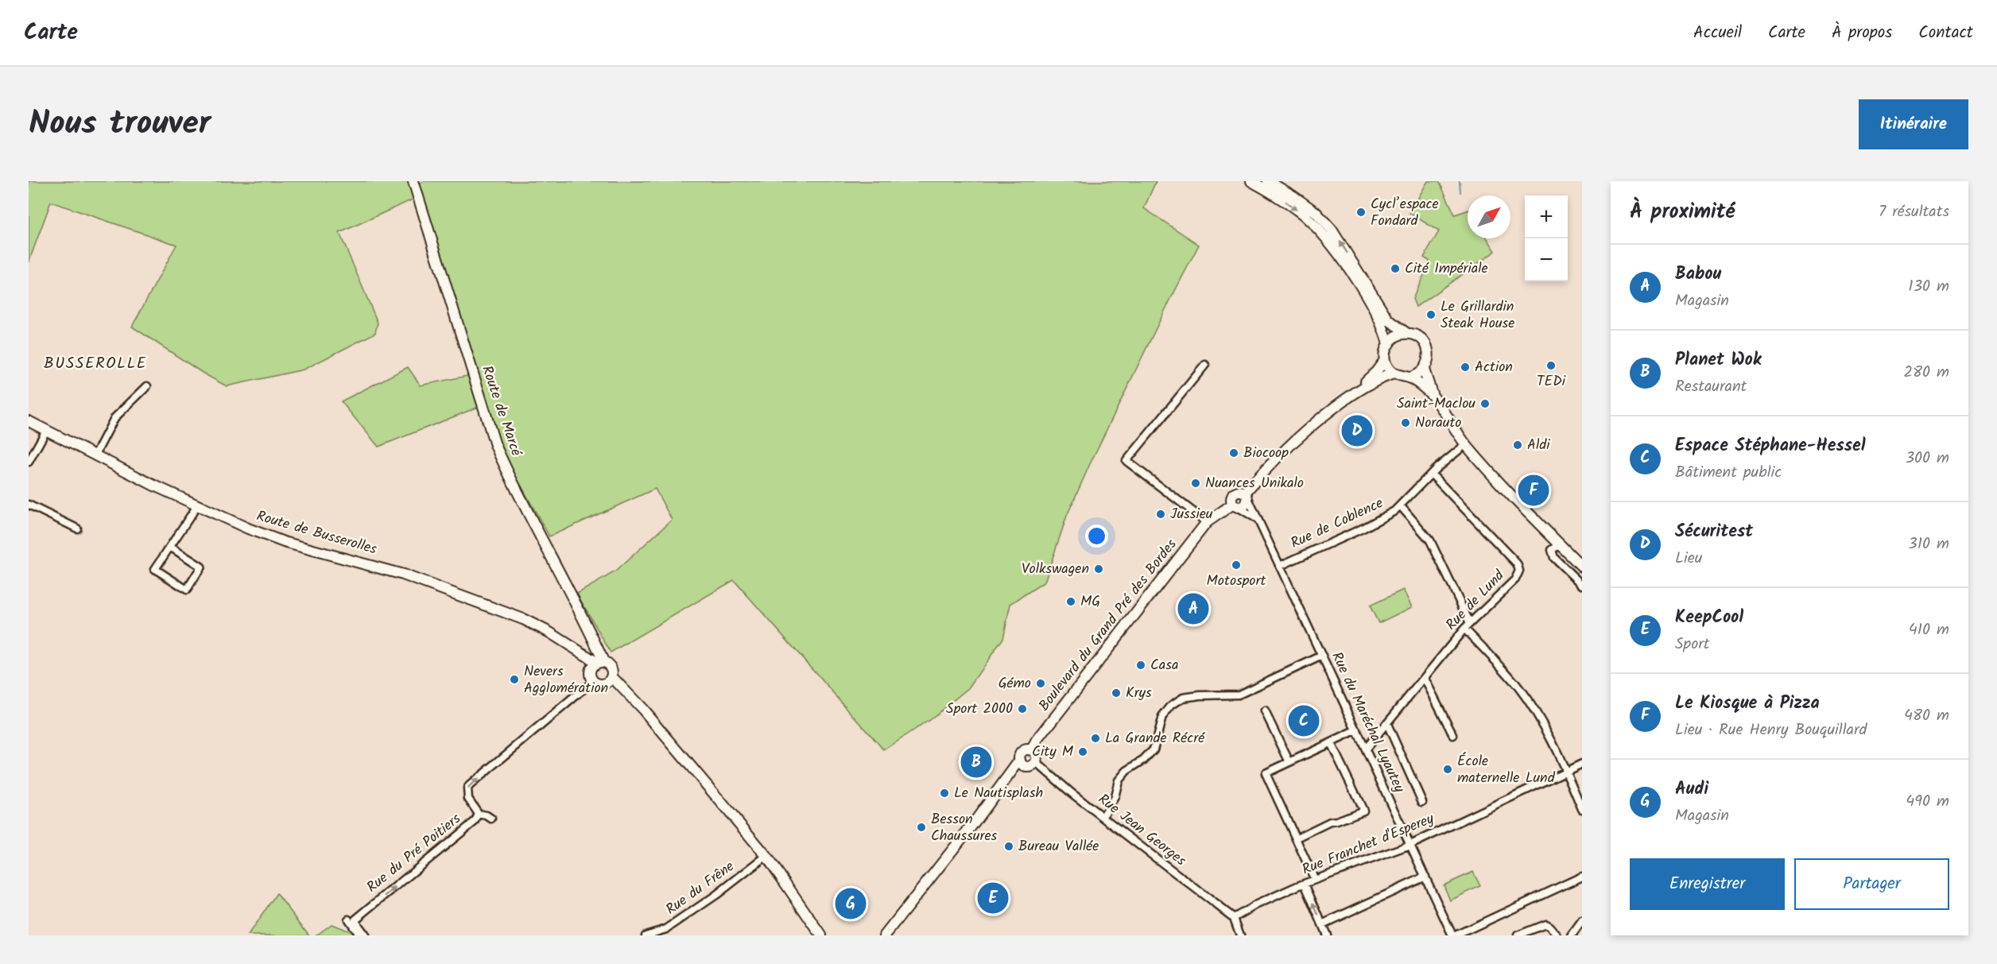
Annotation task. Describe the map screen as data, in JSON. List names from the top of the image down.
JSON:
{
  "streets": {
    "main road": ["Route de Marcé", "Route de Busserolles", "Boulevard du Grand Pré des Bordes"],
    "street": [
      "Rue de Coblence",
      "Rue de Lund",
      "Rue du Maréchal Lyautey",
      "Rue Jean Georges",
      "Rue Franchet d'Esperey",
      "Rue du Pré Poitiers",
      "Rue du Frêne"
    ]
  },
  "crossings": [
    ["Route de Marcé", "Route de Busserolles"],
    ["Route de Marcé", "Rue du Pré Poitiers"],
    ["Rue de Coblence", "Rue de Lund"],
    ["Rue de Coblence", "Rue du Maréchal Lyautey"],
    ["Route de Busserolles", "Rue du Pré Poitiers"],
    ["Route de Busserolles", "Rue du Frêne"],
    ["Rue de Lund", "Rue du Maréchal Lyautey"],
    ["Boulevard du Grand Pré des Bordes", "Rue du Maréchal Lyautey"],
    ["Boulevard du Grand Pré des Bordes", "Rue Jean Georges"],
    ["Rue du Maréchal Lyautey", "Rue Franchet d'Esperey"],
    ["Rue Jean Georges", "Rue Franchet d'Esperey"]
  ],
  "one_way": ["Rue du Pré Poitiers"],
  "districts": ["BUSSEROLLE"],
  "places": [
    "Cycl’espace Fondard",
    "Cité Impériale",
    "Le Grillardin Steak House",
    "TEDi",
    "Action",
    "Saint-Maclou",
    "Norauto",
    "Aldi",
    "Biocoop",
    "Nuances Unikalo",
    "Jussieu",
    "Motosport",
    "Volkswagen",
    "MG",
    "Casa",
    "Nevers Agglomération",
    "Gémo",
    "Krys",
    "Sport 2000",
    "La Grande Récré",
    "City M",
    "École maternelle Lund",
    "Le Nautisplash",
    "Besson Chaussures",
    "Bureau Vallée"
  ],
  "north": "top right",
  "page": {
    "header": "Carte",
    "nav": [
      "Accueil",
      "Carte",
      "À propos",
      "Contact"
    ],
    "title": "Nous trouver",
    "buttons": [
      "Itinéraire",
      ["Enregistrer", "Partager"]
    ],
    "heading": ["À proximité", "7 résultats"],
    "map_buttons": ["+", "−"],
    "list": [
      {
        "mark": "A",
        "name": "Babou",
        "note": "Magasin",
        "value": "130 m"
      },
      {
        "mark": "B",
        "name": "Planet Wok",
        "note": "Restaurant",
        "value": "280 m"
      },
      {
        "mark": "C",
        "name": "Espace Stéphane-Hessel",
        "note": "Bâtiment public",
        "value": "300 m"
      },
      {
        "mark": "D",
        "name": "Sécuritest",
        "note": "Lieu",
        "value": "310 m"
      },
      {
        "mark": "E",
        "name": "KeepCool",
        "note": "Sport",
        "value": "410 m"
      },
      {
        "mark": "F",
        "name": "Le Kiosque à Pizza",
        "note": "Lieu · Rue Henry Bouquillard",
        "value": "480 m"
      },
      {
        "mark": "G",
        "name": "Audi",
        "note": "Magasin",
        "value": "490 m"
      }
    ],
    "pins": [
      "D",
      "F",
      "A",
      "C",
      "B",
      "E",
      "G"
    ]
  }
}
